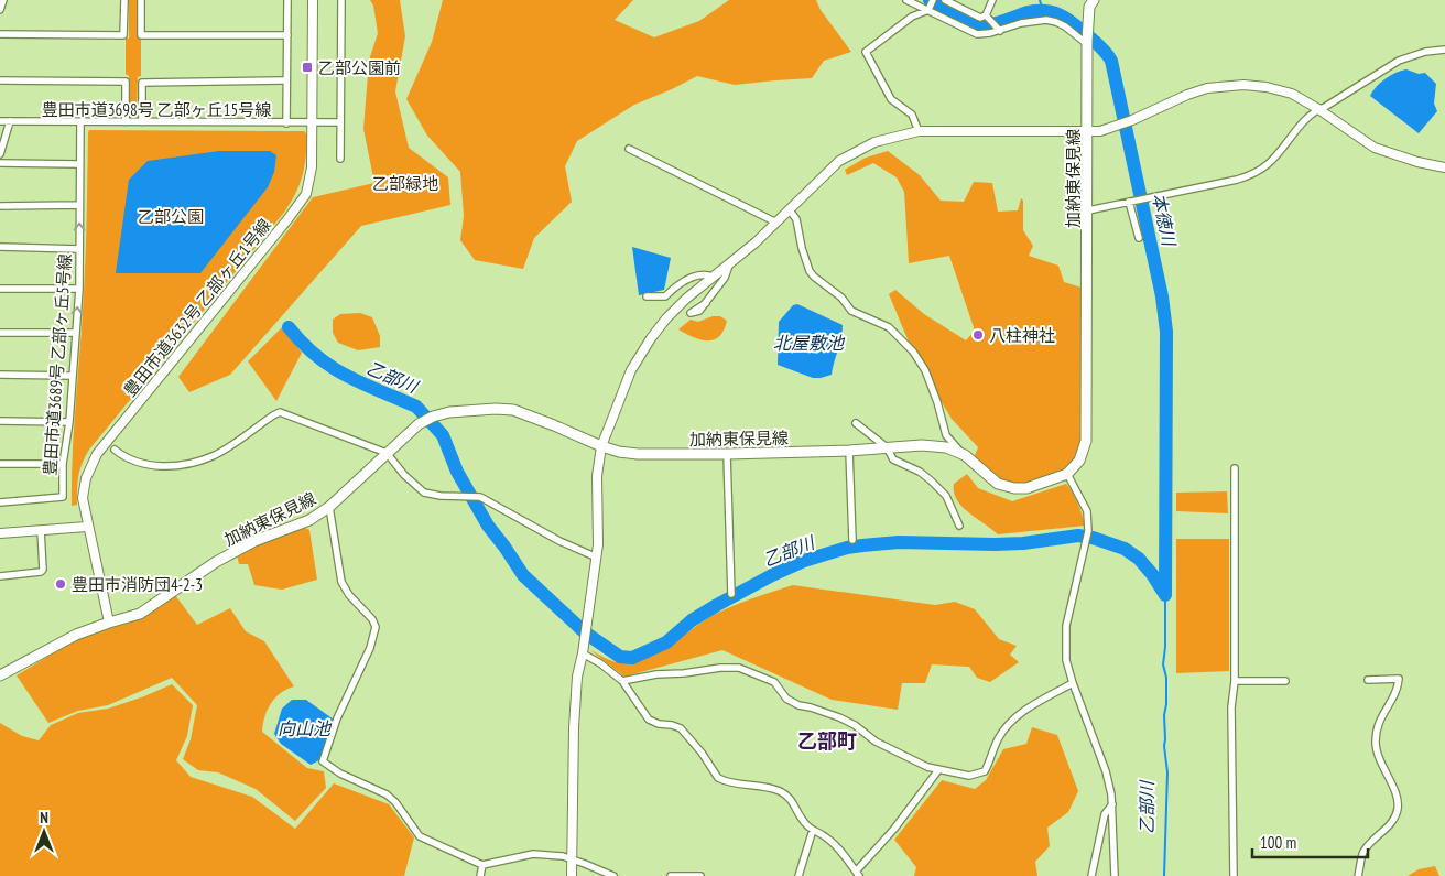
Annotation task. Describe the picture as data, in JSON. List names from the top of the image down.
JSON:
{
  "streets": {
    "main road": ["加納東保見線"],
    "street": ["豊田市道3698号 乙部ヶ丘15号線", "豊田市道3632号 乙部ヶ丘1号線", "豊田市道3689号 乙部ヶ丘5号線"]
  },
  "crossings": [
    ["豊田市道3698号 乙部ヶ丘15号線", "豊田市道3632号 乙部ヶ丘1号線"],
    ["豊田市道3698号 乙部ヶ丘15号線", "豊田市道3689号 乙部ヶ丘5号線"],
    ["加納東保見線", "豊田市道3632号 乙部ヶ丘1号線"]
  ],
  "districts": ["乙部町"],
  "water": [
    "本徳川",
    "北屋敷池",
    "乙部川",
    "向山池"
  ],
  "parks": ["乙部緑地", "乙部公園"],
  "places": {
    "transit": ["乙部公園前"],
    "other": ["八柱神社", "豊田市消防団4-2-3"]
  },
  "scale_bar": "100 m",
  "north": "top"
}
